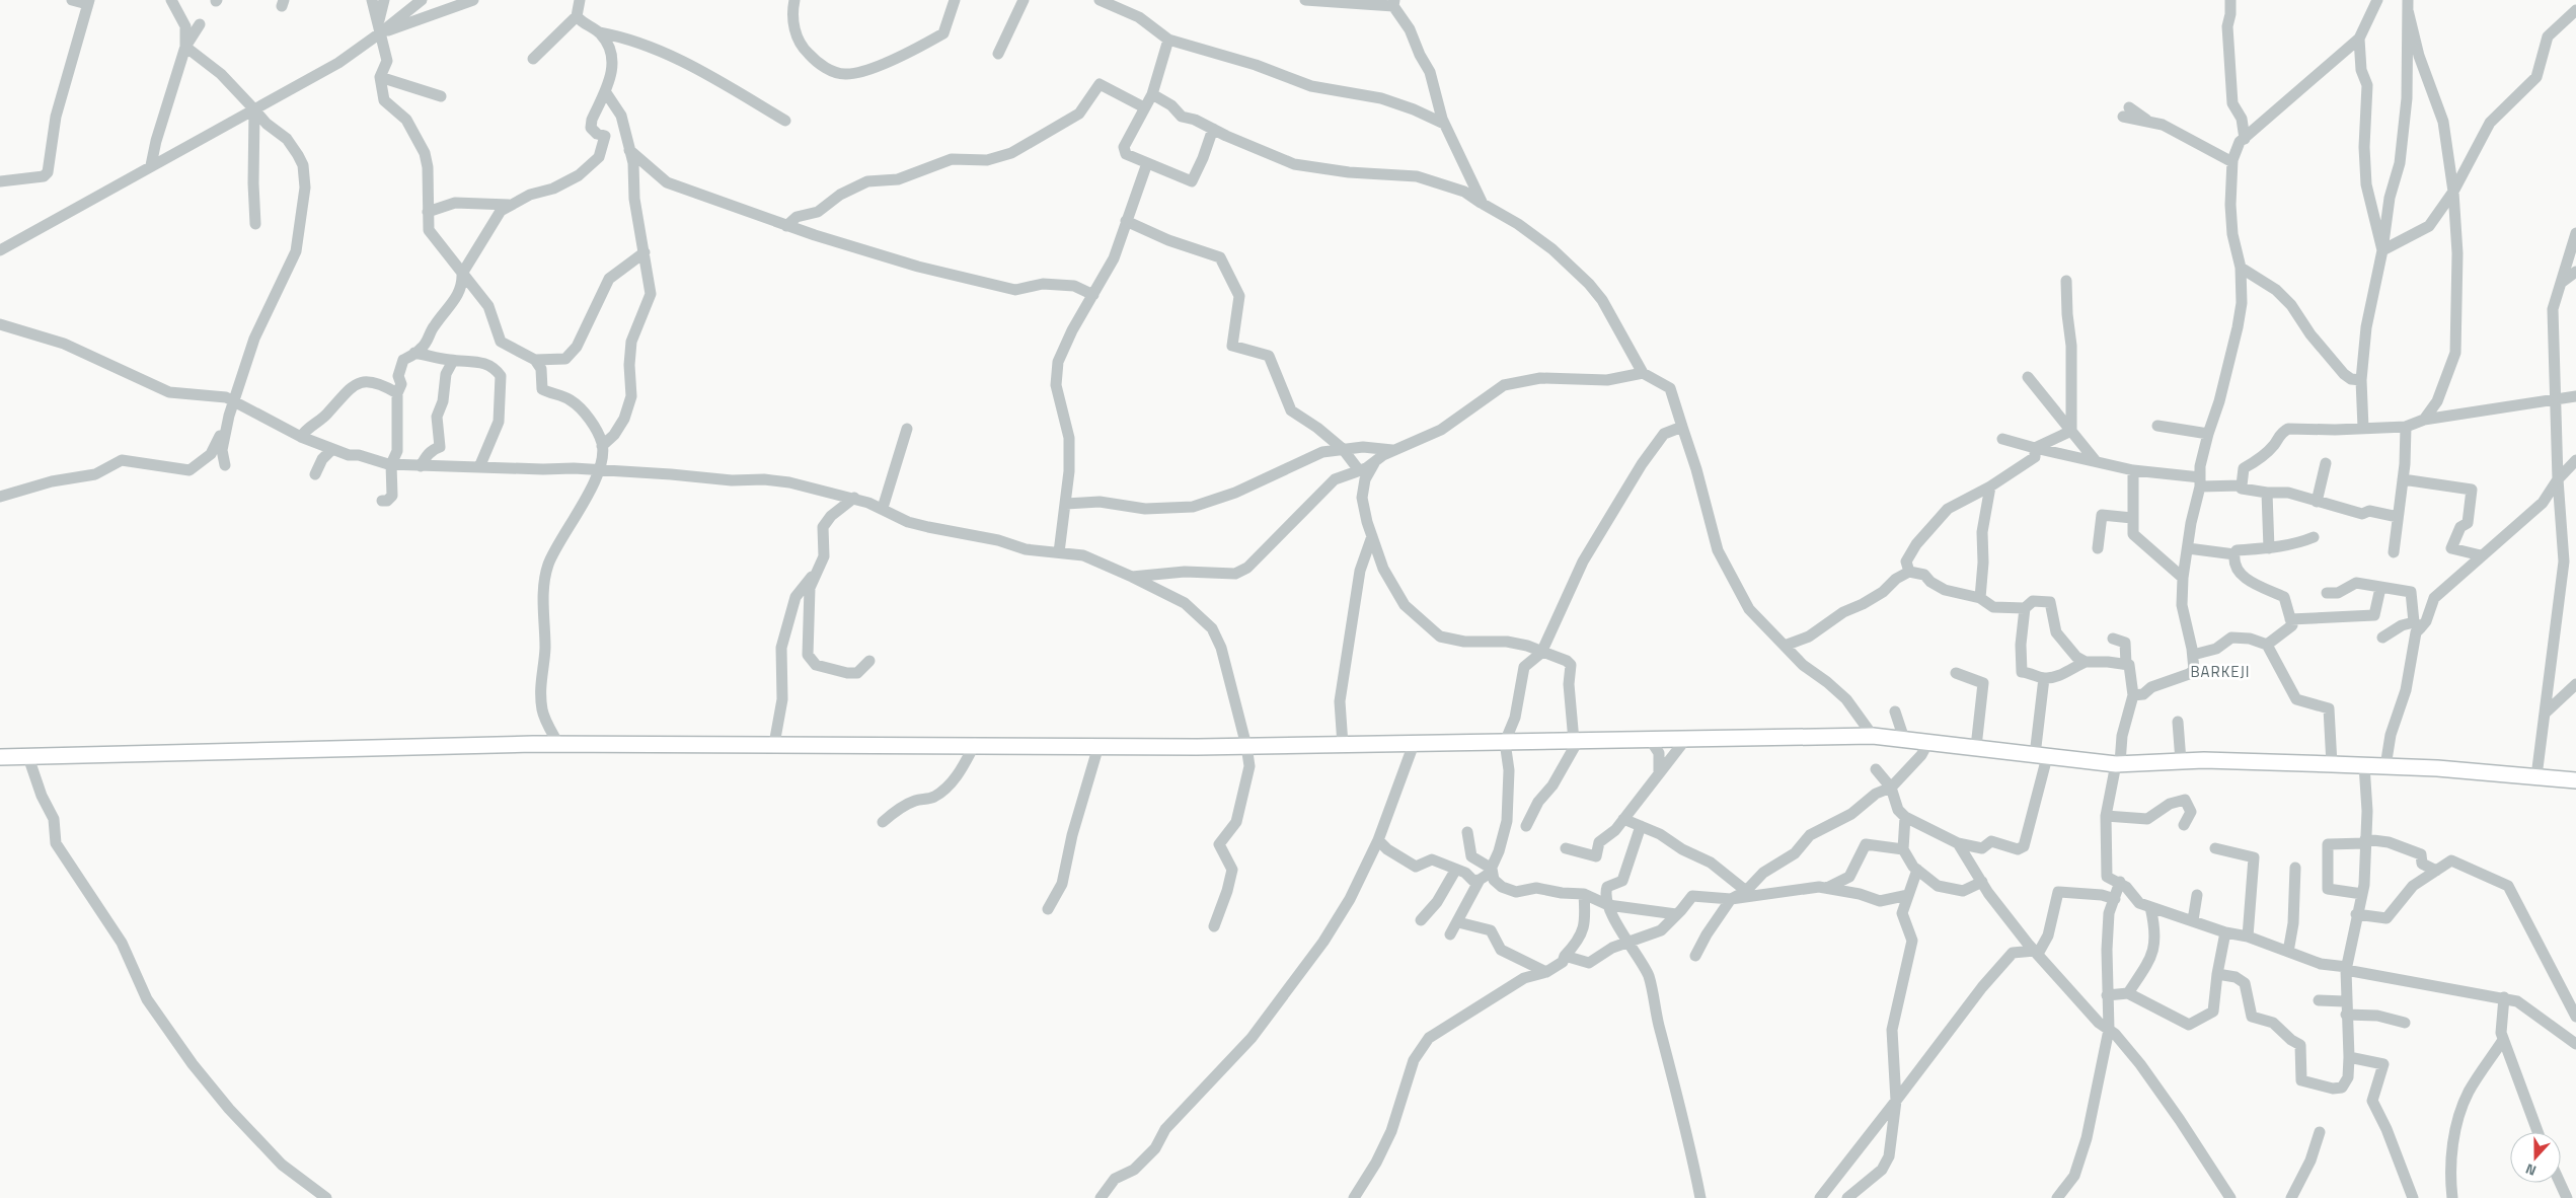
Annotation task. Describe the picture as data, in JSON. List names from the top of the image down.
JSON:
{
  "districts": ["BARKEJI"],
  "north": "bottom"
}
